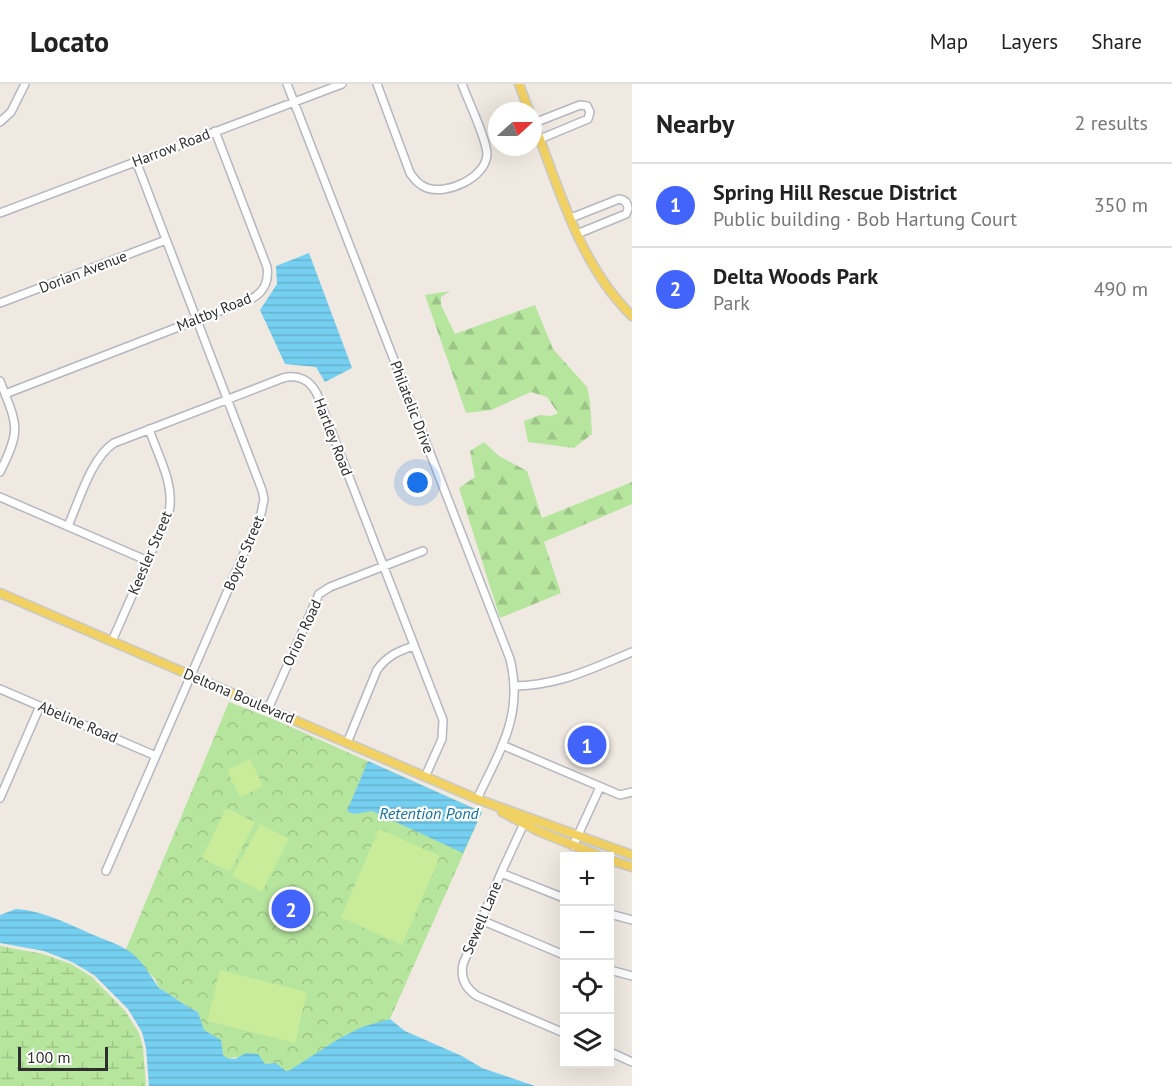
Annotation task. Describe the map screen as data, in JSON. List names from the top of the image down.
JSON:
{
  "streets": {
    "main road": ["Deltona Boulevard"],
    "street": [
      "Harrow Road",
      "Dorian Avenue",
      "Maltby Road",
      "Philatelic Drive",
      "Hartley Road",
      "Keesler Street",
      "Boyce Street",
      "Orion Road",
      "Abeline Road",
      "Sewell Lane"
    ]
  },
  "crossings": [
    ["Harrow Road", "Maltby Road"],
    ["Harrow Road", "Philatelic Drive"],
    ["Harrow Road", "Boyce Street"],
    ["Dorian Avenue", "Boyce Street"],
    ["Maltby Road", "Boyce Street"],
    ["Philatelic Drive", "Deltona Boulevard"],
    ["Hartley Road", "Keesler Street"],
    ["Hartley Road", "Boyce Street"],
    ["Hartley Road", "Orion Road"],
    ["Hartley Road", "Deltona Boulevard"],
    ["Keesler Street", "Deltona Boulevard"],
    ["Boyce Street", "Deltona Boulevard"],
    ["Boyce Street", "Abeline Road"],
    ["Orion Road", "Deltona Boulevard"],
    ["Deltona Boulevard", "Sewell Lane"]
  ],
  "water": ["Retention Pond"],
  "scale_bar": "100 m",
  "north": "right",
  "page": {
    "header": "Locato",
    "nav": ["Map", "Layers", "Share"],
    "heading": ["Nearby", "2 results"],
    "list": [
      {
        "mark": "1",
        "name": "Spring Hill Rescue District",
        "note": "Public building · Bob Hartung Court",
        "value": "350 m"
      },
      {
        "mark": "2",
        "name": "Delta Woods Park",
        "note": "Park",
        "value": "490 m"
      }
    ],
    "pins": ["1", "2"],
    "map_buttons": ["+", "−"],
    "scale": "100 m"
  }
}
